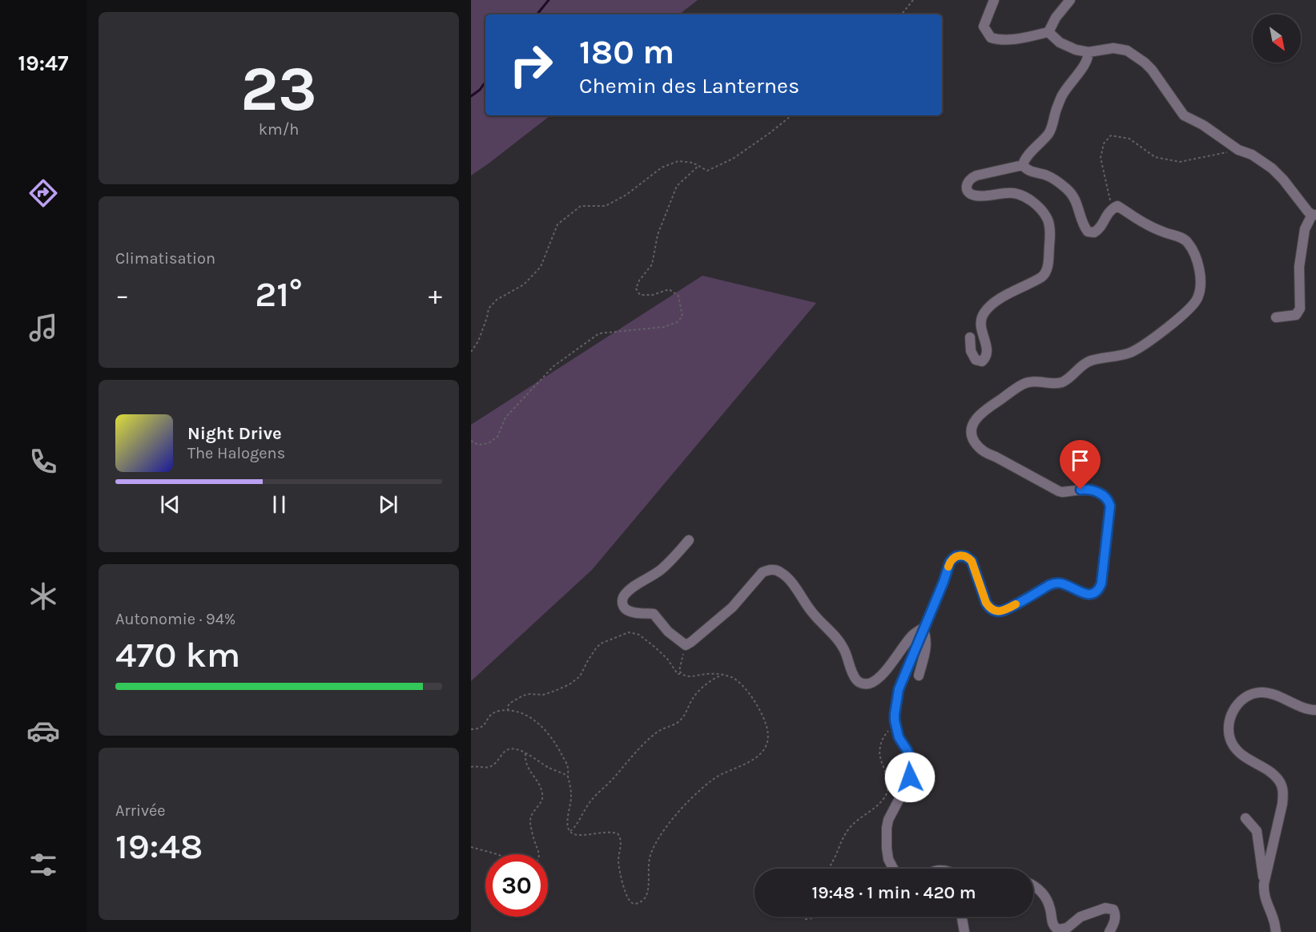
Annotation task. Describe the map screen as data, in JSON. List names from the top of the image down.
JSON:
{
  "north": "bottom right",
  "page": {
    "tabs": "19:47",
    "tile": [
      ["23", "km/h"],
      "Climatisation",
      ["Autonomie · 94%", "470 km"],
      ["Arrivée", "19:48"]
    ],
    "turn": ["180 m", "Chemin des Lanternes"],
    "heat": ["−", "21°", "+"],
    "song": ["Night Drive", "The Halogens"],
    "limit": "30",
    "trip": "19:48 · 1 min · 420 m"
  }
}
